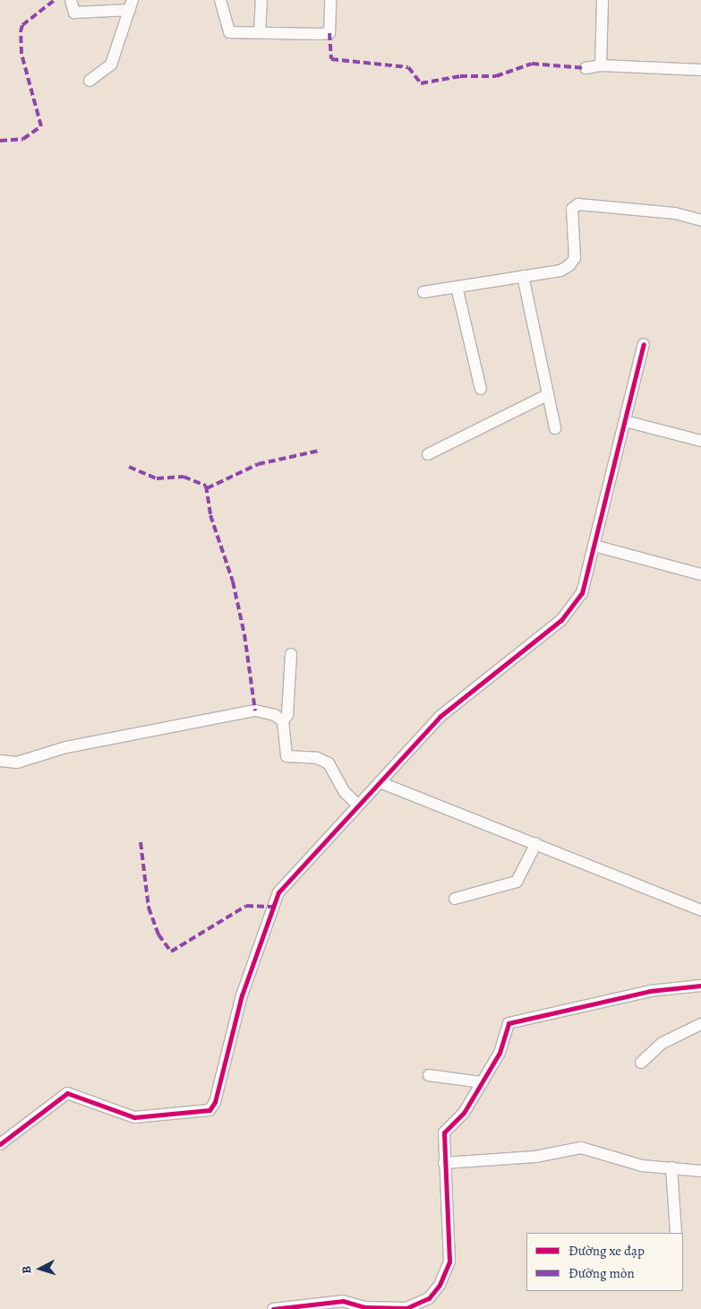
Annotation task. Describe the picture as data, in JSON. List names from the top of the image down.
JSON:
{
  "legend": ["Đường xe đạp", "Đường mòn"],
  "north": "left"
}
